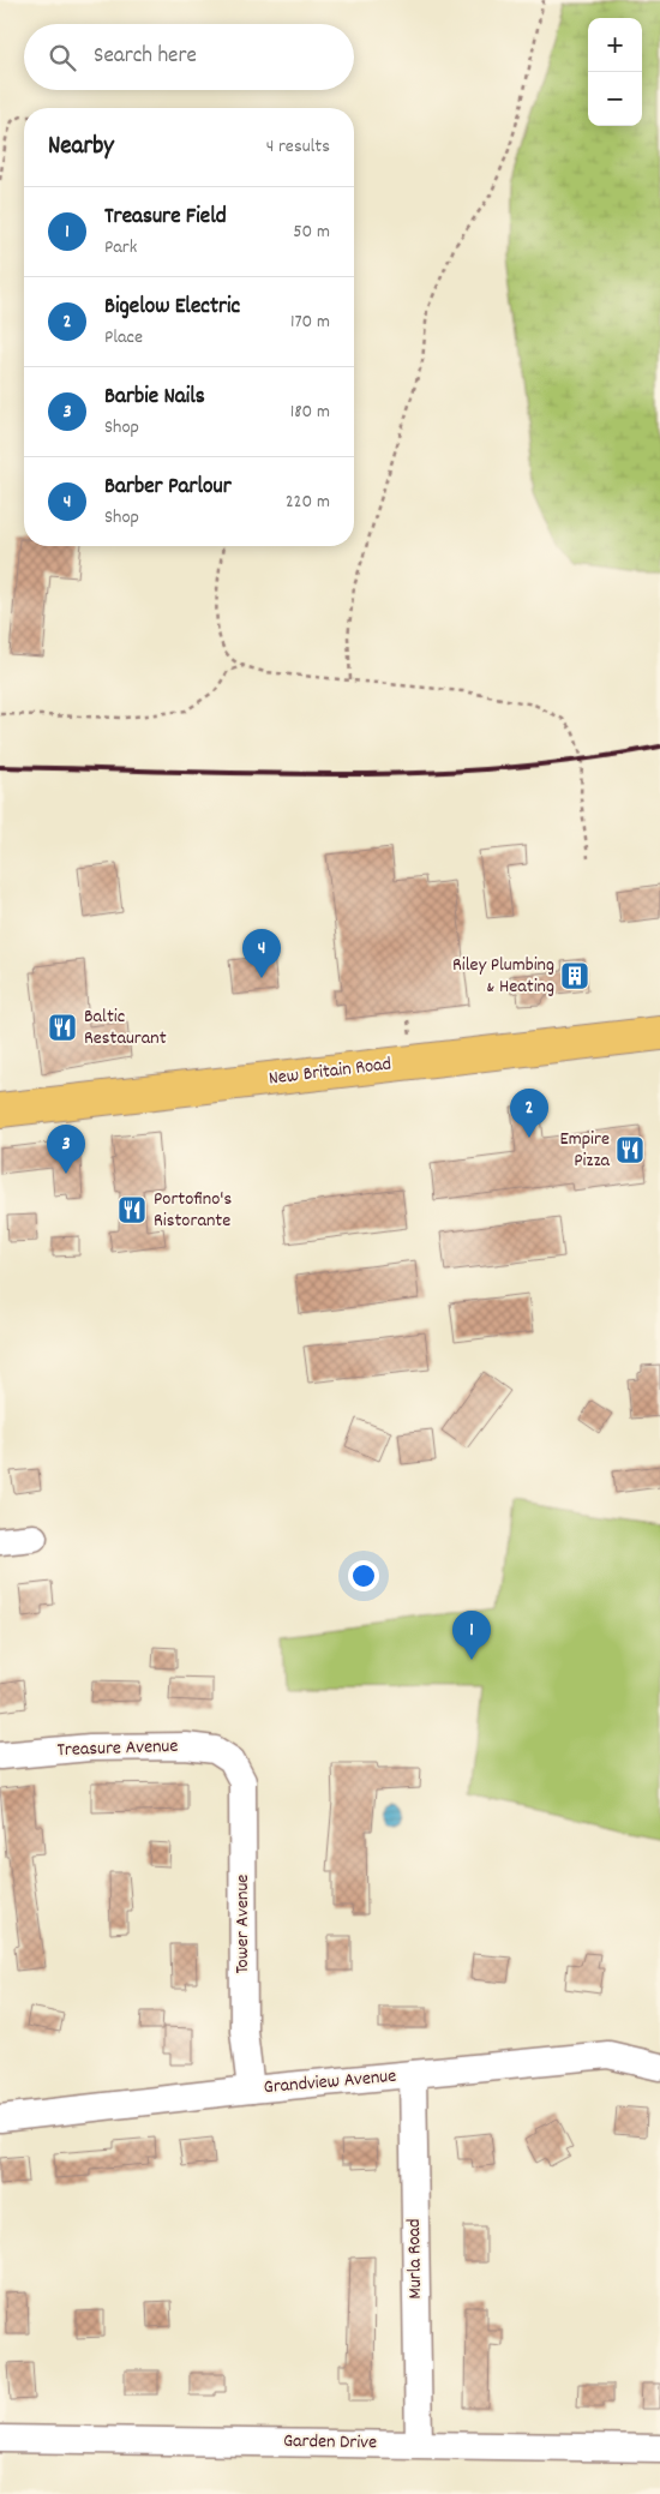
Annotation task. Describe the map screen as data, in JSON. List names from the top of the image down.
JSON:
{
  "streets": {
    "main road": ["New Britain Road"],
    "street": [
      "Treasure Avenue",
      "Tower Avenue",
      "Grandview Avenue",
      "Murla Road",
      "Garden Drive"
    ]
  },
  "crossings": [
    ["Treasure Avenue", "Tower Avenue"],
    ["Tower Avenue", "Grandview Avenue"],
    ["Grandview Avenue", "Murla Road"],
    ["Murla Road", "Garden Drive"]
  ],
  "places": {
    "building": ["Riley Plumbing & Heating"],
    "restaurant": ["Baltic Restaurant", "Empire Pizza", "Portofino's Ristorante"]
  },
  "page": {
    "map_buttons": ["+", "−"],
    "search": "Search here",
    "heading": ["Nearby", "4 results"],
    "list": [
      {
        "mark": "1",
        "name": "Treasure Field",
        "note": "Park",
        "value": "50 m"
      },
      {
        "mark": "2",
        "name": "Bigelow Electric",
        "note": "Place",
        "value": "170 m"
      },
      {
        "mark": "3",
        "name": "Barbie Nails",
        "note": "Shop",
        "value": "180 m"
      },
      {
        "mark": "4",
        "name": "Barber Parlour",
        "note": "Shop",
        "value": "220 m"
      }
    ],
    "pins": [
      "4",
      "2",
      "3",
      "1"
    ]
  }
}
